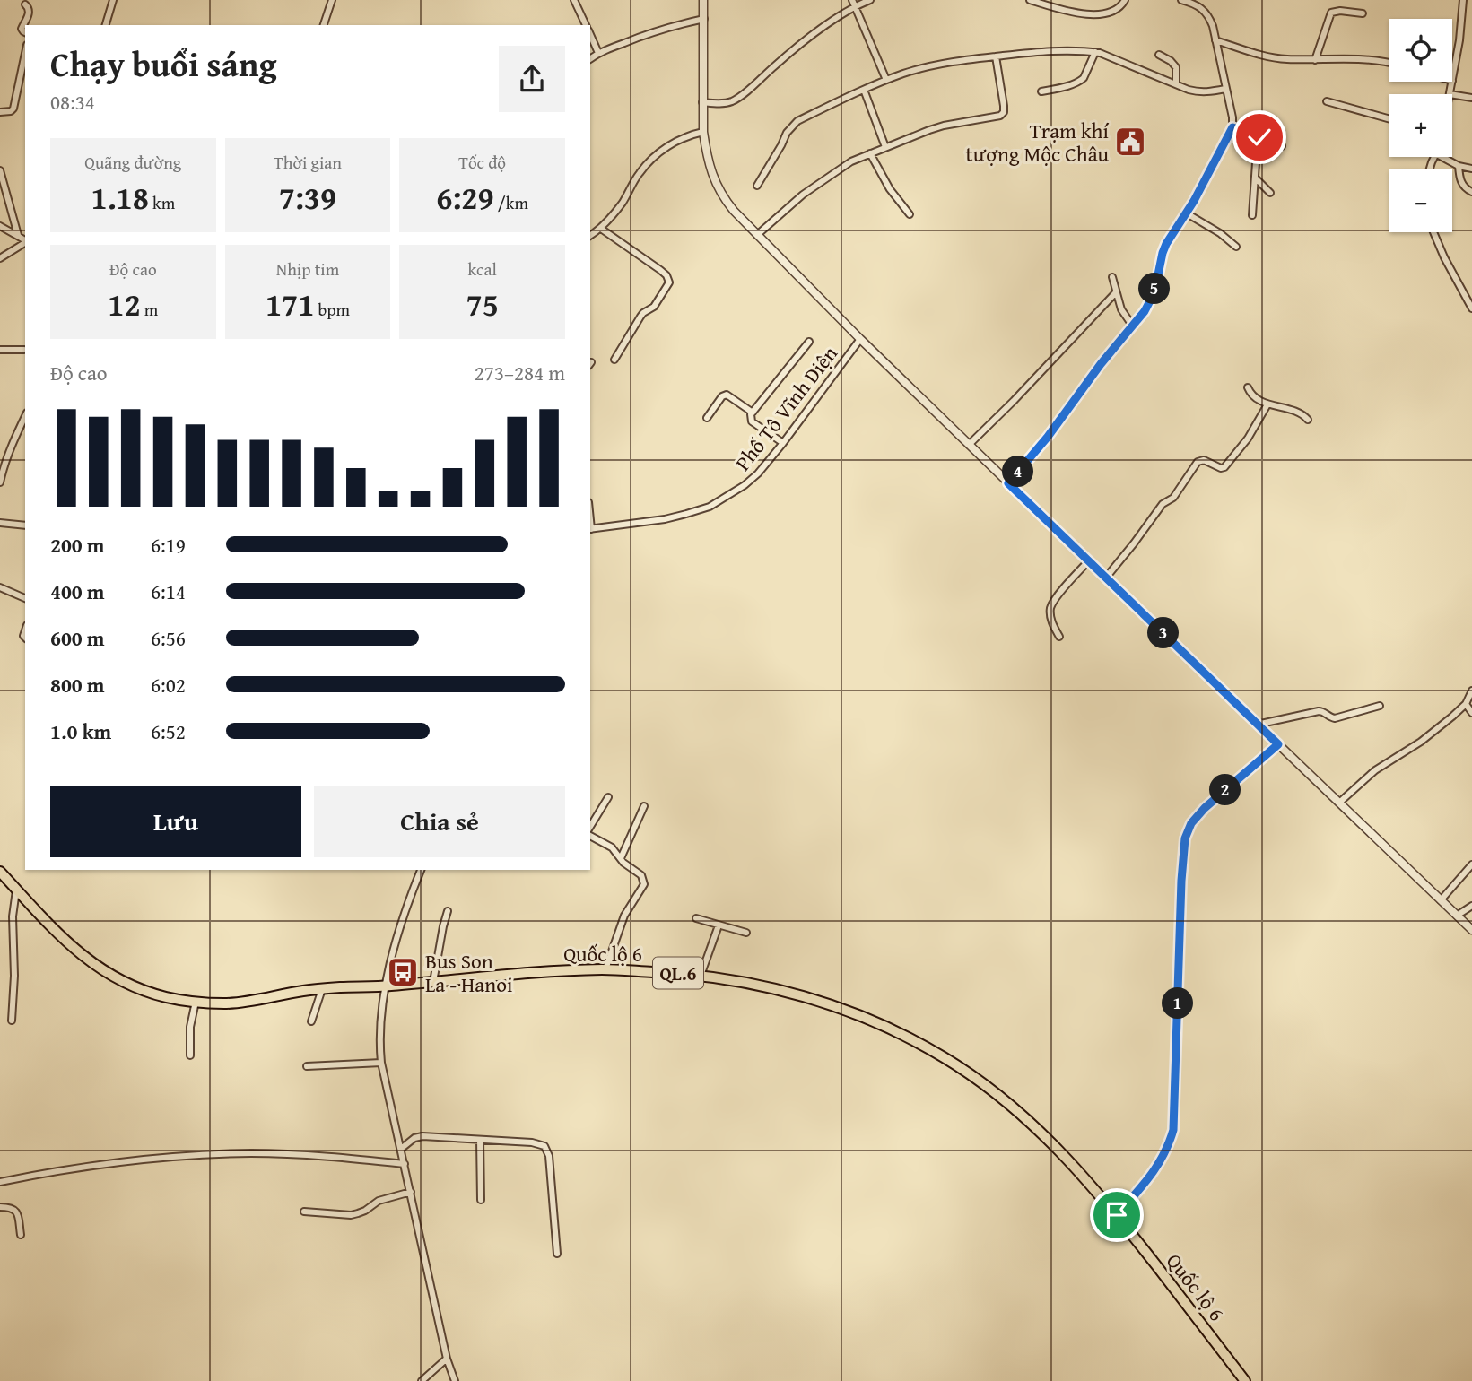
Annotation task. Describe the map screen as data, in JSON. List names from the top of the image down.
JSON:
{
  "streets": {
    "highway": ["Quốc lộ 6", "QL.6"],
    "street": ["Phố Tô Vĩnh Diện"]
  },
  "places": {
    "public building": ["Trạm khí tượng Mộc Châu"],
    "bus stop": ["Bus Son La - Hanoi"]
  },
  "page": {
    "map_buttons": ["+", "−"],
    "heading": ["Chạy buổi sáng", "08:34"],
    "stats": [
      ["Quãng đường", "1.18 km"],
      ["Thời gian", "7:39"],
      ["Tốc độ", "6:29 /km"],
      ["Độ cao", "12 m"],
      ["Nhịp tim", "171 bpm"],
      ["kcal", "75"]
    ],
    "pins": [
      "5",
      "4",
      "3",
      "2",
      "1"
    ],
    "chart": ["Độ cao", "273–284 m"],
    "list": [
      {
        "name": "200 m",
        "note": "6:19"
      },
      {
        "name": "400 m",
        "note": "6:14"
      },
      {
        "name": "600 m",
        "note": "6:56"
      },
      {
        "name": "800 m",
        "note": "6:02"
      },
      {
        "name": "1.0 km",
        "note": "6:52"
      }
    ],
    "buttons": ["Lưu", "Chia sẻ"]
  }
}
